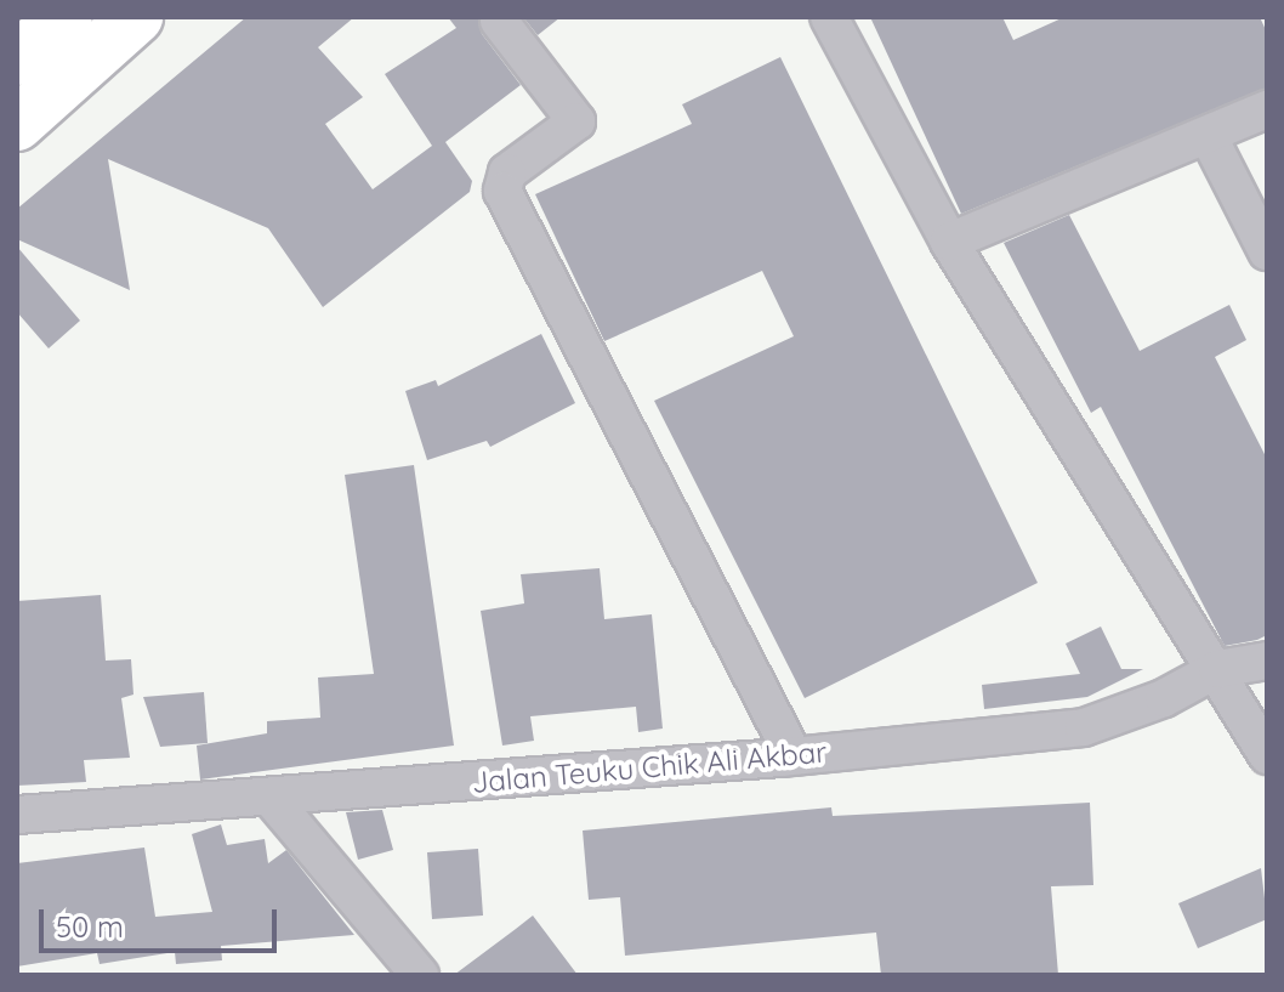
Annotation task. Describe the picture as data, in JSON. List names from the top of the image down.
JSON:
{
  "streets": {
    "street": ["Jalan Teuku Chik Ali Akbar"]
  },
  "scale_bar": "50 m"
}
